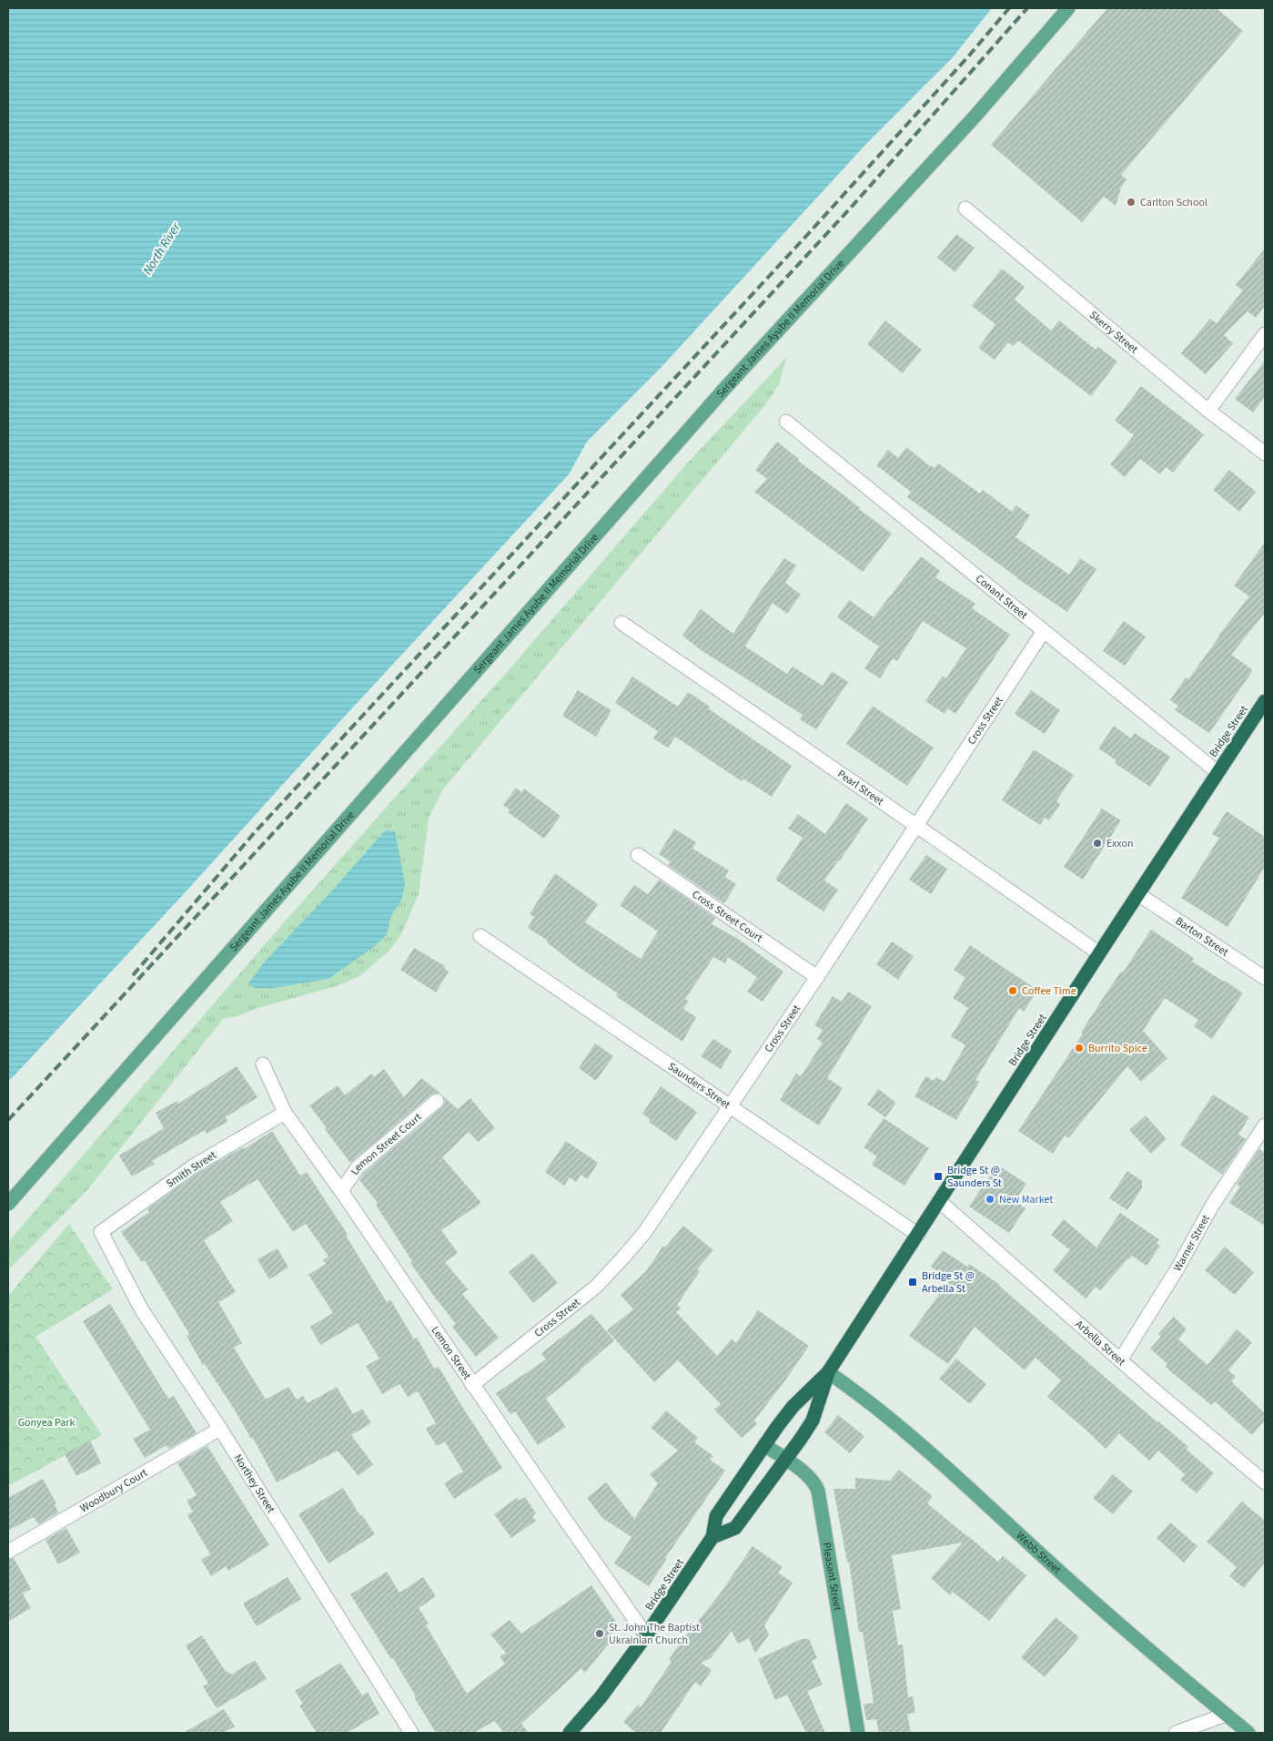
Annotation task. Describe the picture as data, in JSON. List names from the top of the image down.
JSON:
{
  "streets": {
    "highway": ["Bridge Street"],
    "main road": ["Sergeant James Ayube II Memorial Drive", "Webb Street", "Pleasant Street"],
    "street": [
      "Skerry Street",
      "Conant Street",
      "Cross Street",
      "Pearl Street",
      "Cross Street Court",
      "Barton Street",
      "Saunders Street",
      "Lemon Street Court",
      "Smith Street",
      "Warner Street",
      "Arbella Street",
      "Lemon Street",
      "Northey Street",
      "Woodbury Court"
    ]
  },
  "crossings": [
    ["Conant Street", "Cross Street"],
    ["Conant Street", "Bridge Street"],
    ["Cross Street", "Pearl Street"],
    ["Cross Street", "Cross Street Court"],
    ["Cross Street", "Saunders Street"],
    ["Cross Street", "Lemon Street"],
    ["Bridge Street", "Pearl Street"],
    ["Bridge Street", "Barton Street"],
    ["Bridge Street", "Saunders Street"],
    ["Bridge Street", "Arbella Street"],
    ["Bridge Street", "Lemon Street"],
    ["Bridge Street", "Webb Street"],
    ["Bridge Street", "Pleasant Street"],
    ["Lemon Street Court", "Lemon Street"],
    ["Smith Street", "Lemon Street"],
    ["Smith Street", "Northey Street"],
    ["Warner Street", "Arbella Street"],
    ["Northey Street", "Woodbury Court"]
  ],
  "water": ["North River"],
  "parks": ["Gonyea Park"],
  "places": {
    "other": [
      "Carlton School",
      "Exxon",
      "Coffee Time",
      "Burrito Spice",
      "New Market",
      "St. John The Baptist Ukrainian Church"
    ],
    "transit": ["Bridge St @ Saunders St", "Bridge St @ Arbella St"]
  }
}
